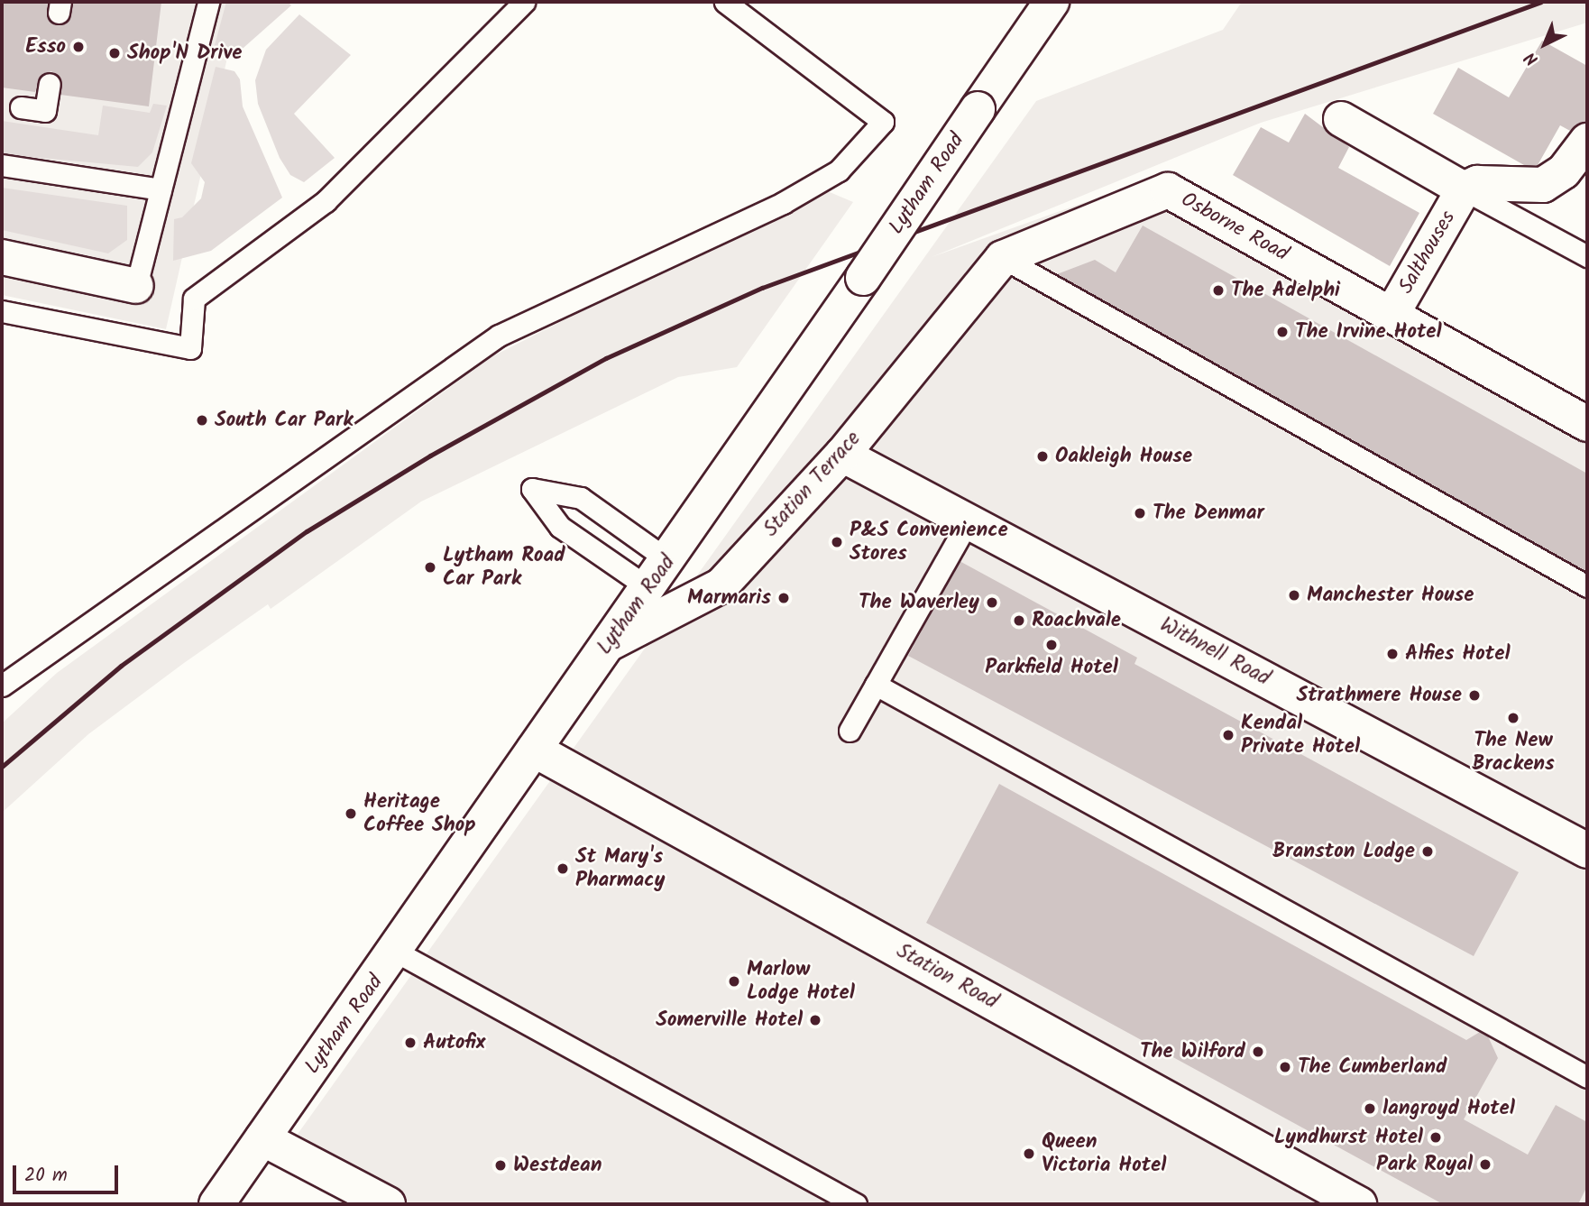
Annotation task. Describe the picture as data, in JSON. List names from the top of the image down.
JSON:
{
  "streets": {
    "street": [
      "Lytham Road",
      "Osborne Road",
      "Salthouses",
      "Station Terrace",
      "Withnell Road",
      "Station Road"
    ]
  },
  "crossings": [
    ["Lytham Road", "Station Terrace"],
    ["Lytham Road", "Station Road"],
    ["Osborne Road", "Salthouses"],
    ["Osborne Road", "Station Terrace"],
    ["Station Terrace", "Withnell Road"]
  ],
  "places": [
    "Esso",
    "Shop'N Drive",
    "The Adelphi",
    "The Irvine Hotel",
    "South Car Park",
    "Oakleigh House",
    "The Denmar",
    "P&S Convenience Stores",
    "Lytham Road Car Park",
    "Manchester House",
    "Marmaris",
    "The Waverley",
    "Roachvale",
    "Parkfield Hotel",
    "Alfies Hotel",
    "Strathmere House",
    "The New Brackens",
    "Kendal Private Hotel",
    "Heritage Coffee Shop",
    "Branston Lodge",
    "St Mary's Pharmacy",
    "Marlow Lodge Hotel",
    "Somerville Hotel",
    "Autofix",
    "The Wilford",
    "The Cumberland",
    "langroyd Hotel",
    "Lyndhurst Hotel",
    "Queen Victoria Hotel",
    "Park Royal",
    "Westdean"
  ],
  "scale_bar": "20 m",
  "north": "bottom left"
}
